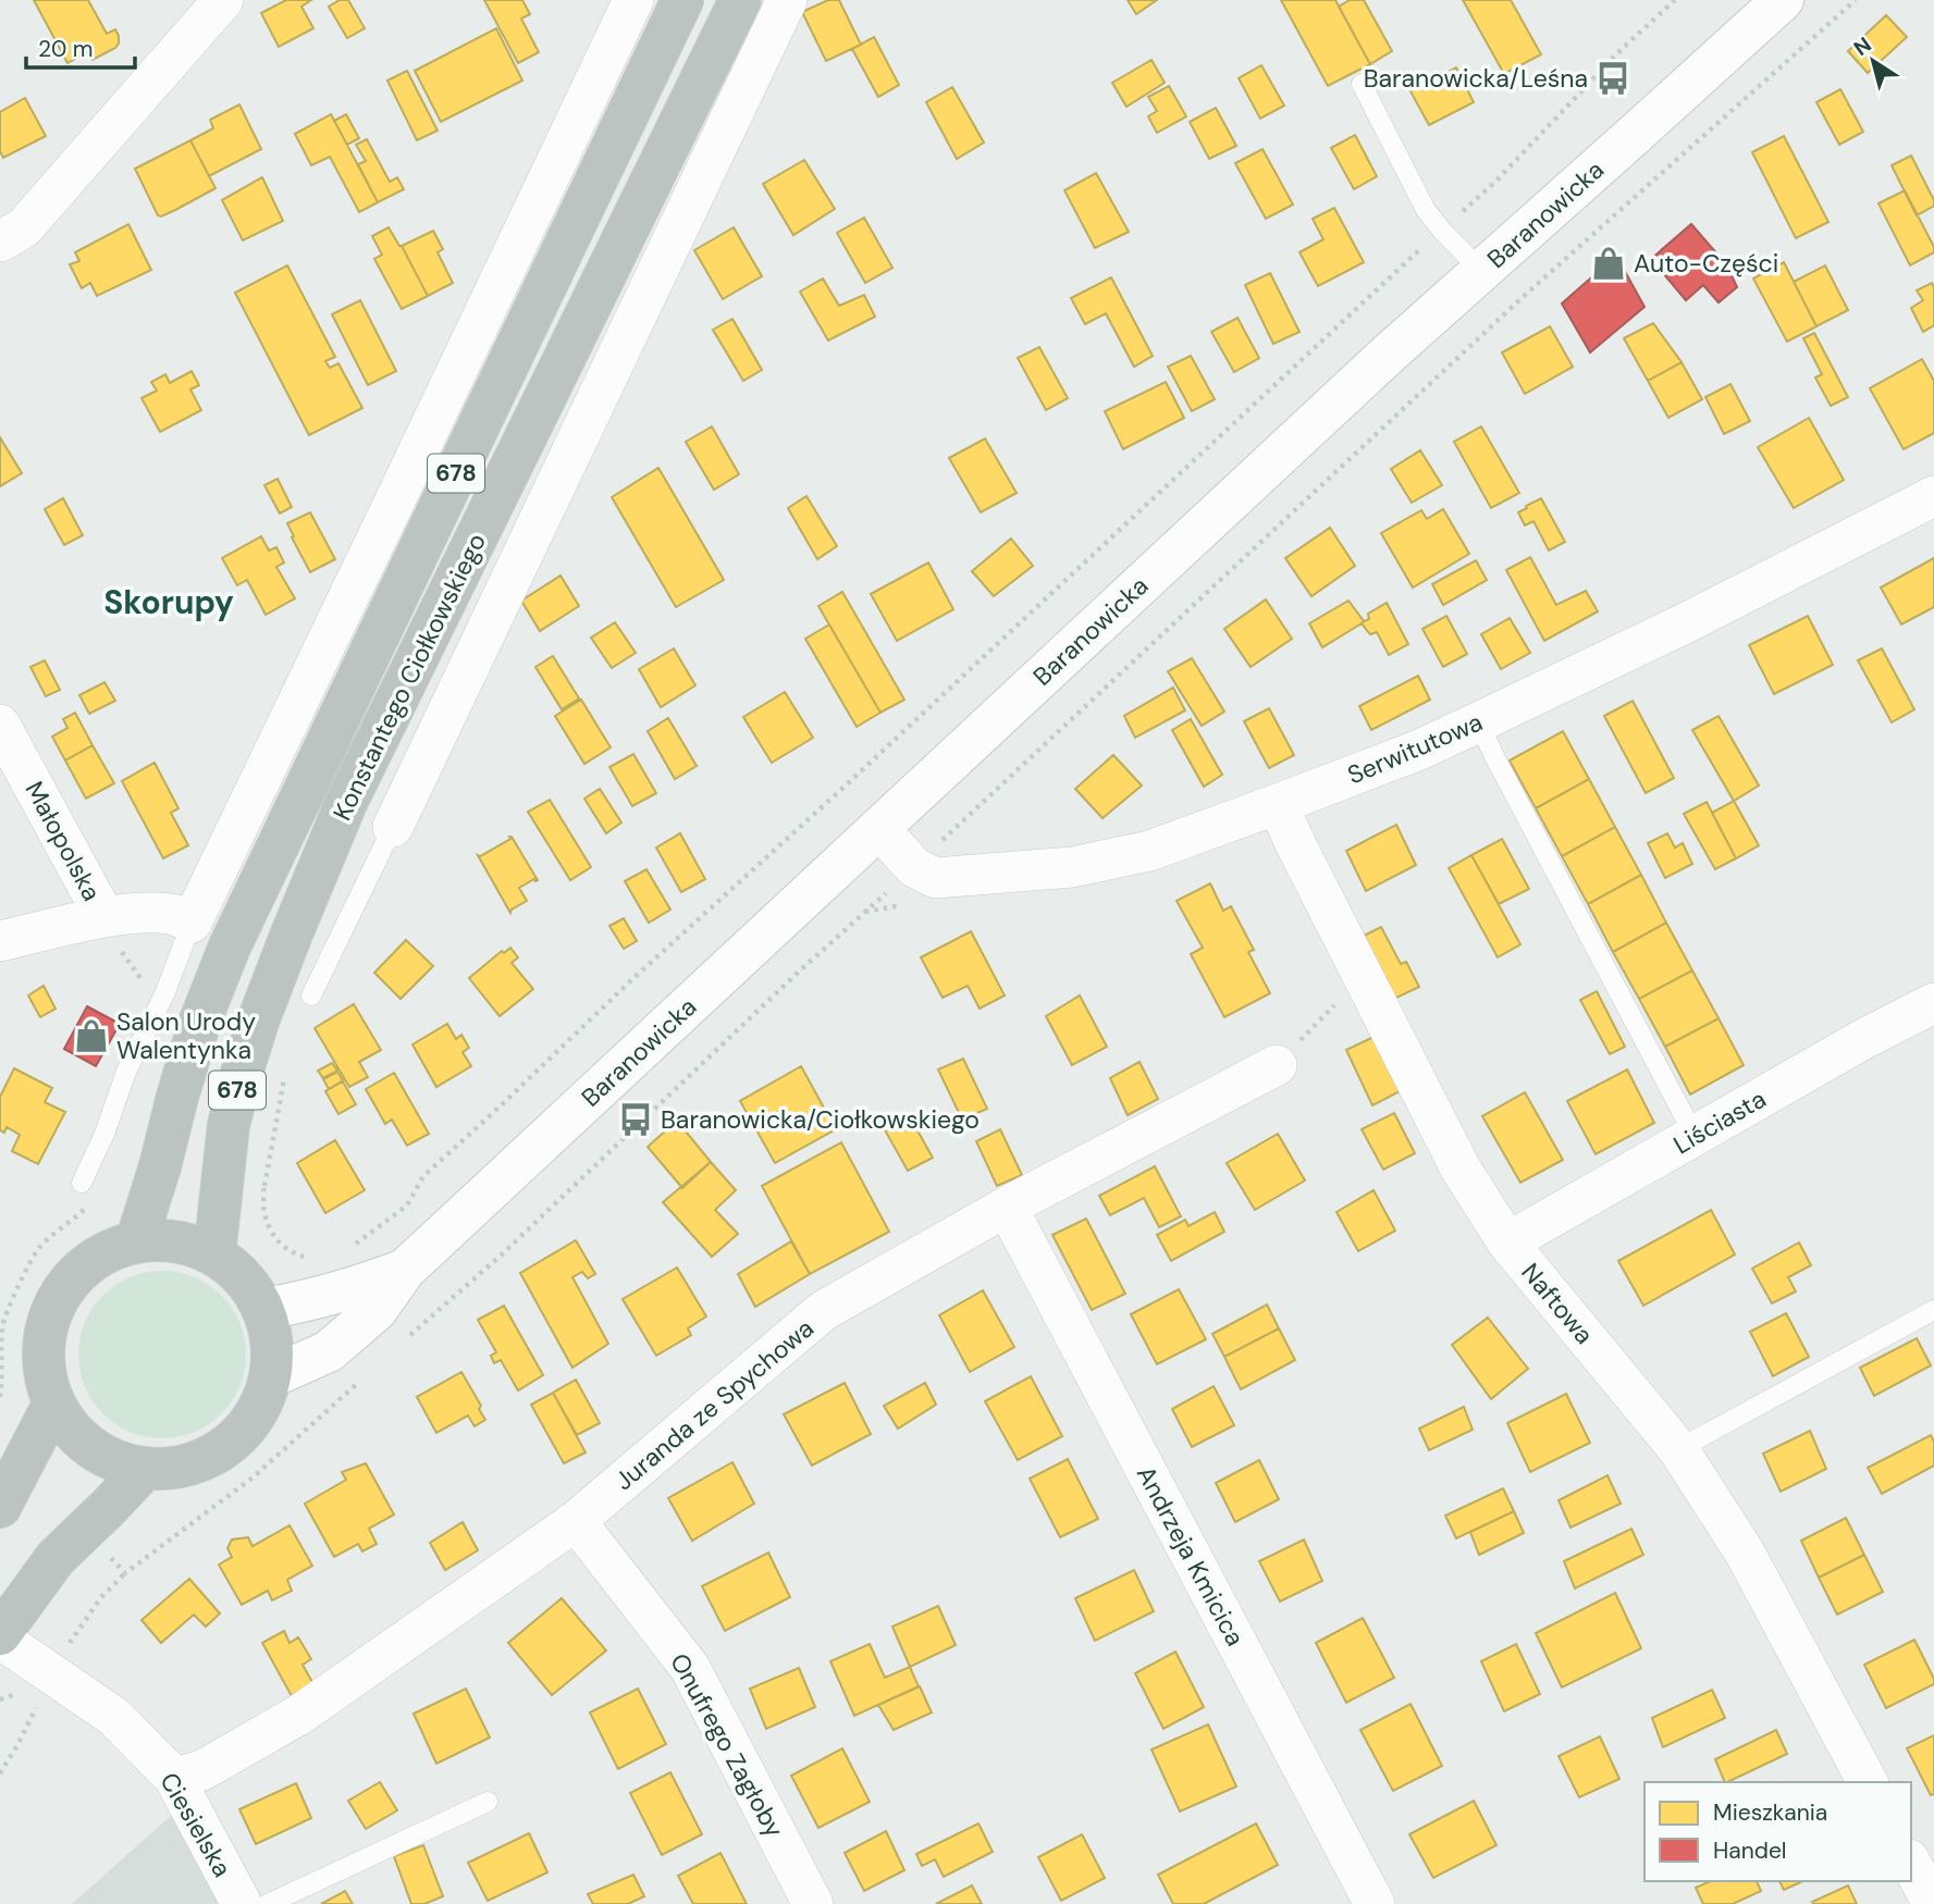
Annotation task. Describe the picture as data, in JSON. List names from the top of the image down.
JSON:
{
  "streets": {
    "highway": ["678", "Konstantego Ciołkowskiego"],
    "street": [
      "Baranowicka",
      "Serwitutowa",
      "Małopolska",
      "Liściasta",
      "Naftowa",
      "Juranda ze Spychowa",
      "Andrzeja Kmicica",
      "Onufrego Zagłoby",
      "Ciesielska"
    ]
  },
  "crossings": [
    ["Baranowicka", "Konstantego Ciołkowskiego"],
    ["Serwitutowa", "Naftowa"],
    ["Liściasta", "Naftowa"],
    ["Juranda ze Spychowa", "Andrzeja Kmicica"],
    ["Juranda ze Spychowa", "Onufrego Zagłoby"],
    ["Juranda ze Spychowa", "Ciesielska"]
  ],
  "districts": ["Skorupy"],
  "places": {
    "bus stop": ["Baranowicka/Leśna", "Baranowicka/Ciołkowskiego"],
    "shop": ["Auto-Części", "Salon Urody Walentynka"]
  },
  "legend": ["Mieszkania", "Handel"],
  "scale_bar": "20 m",
  "north": "top left"
}
